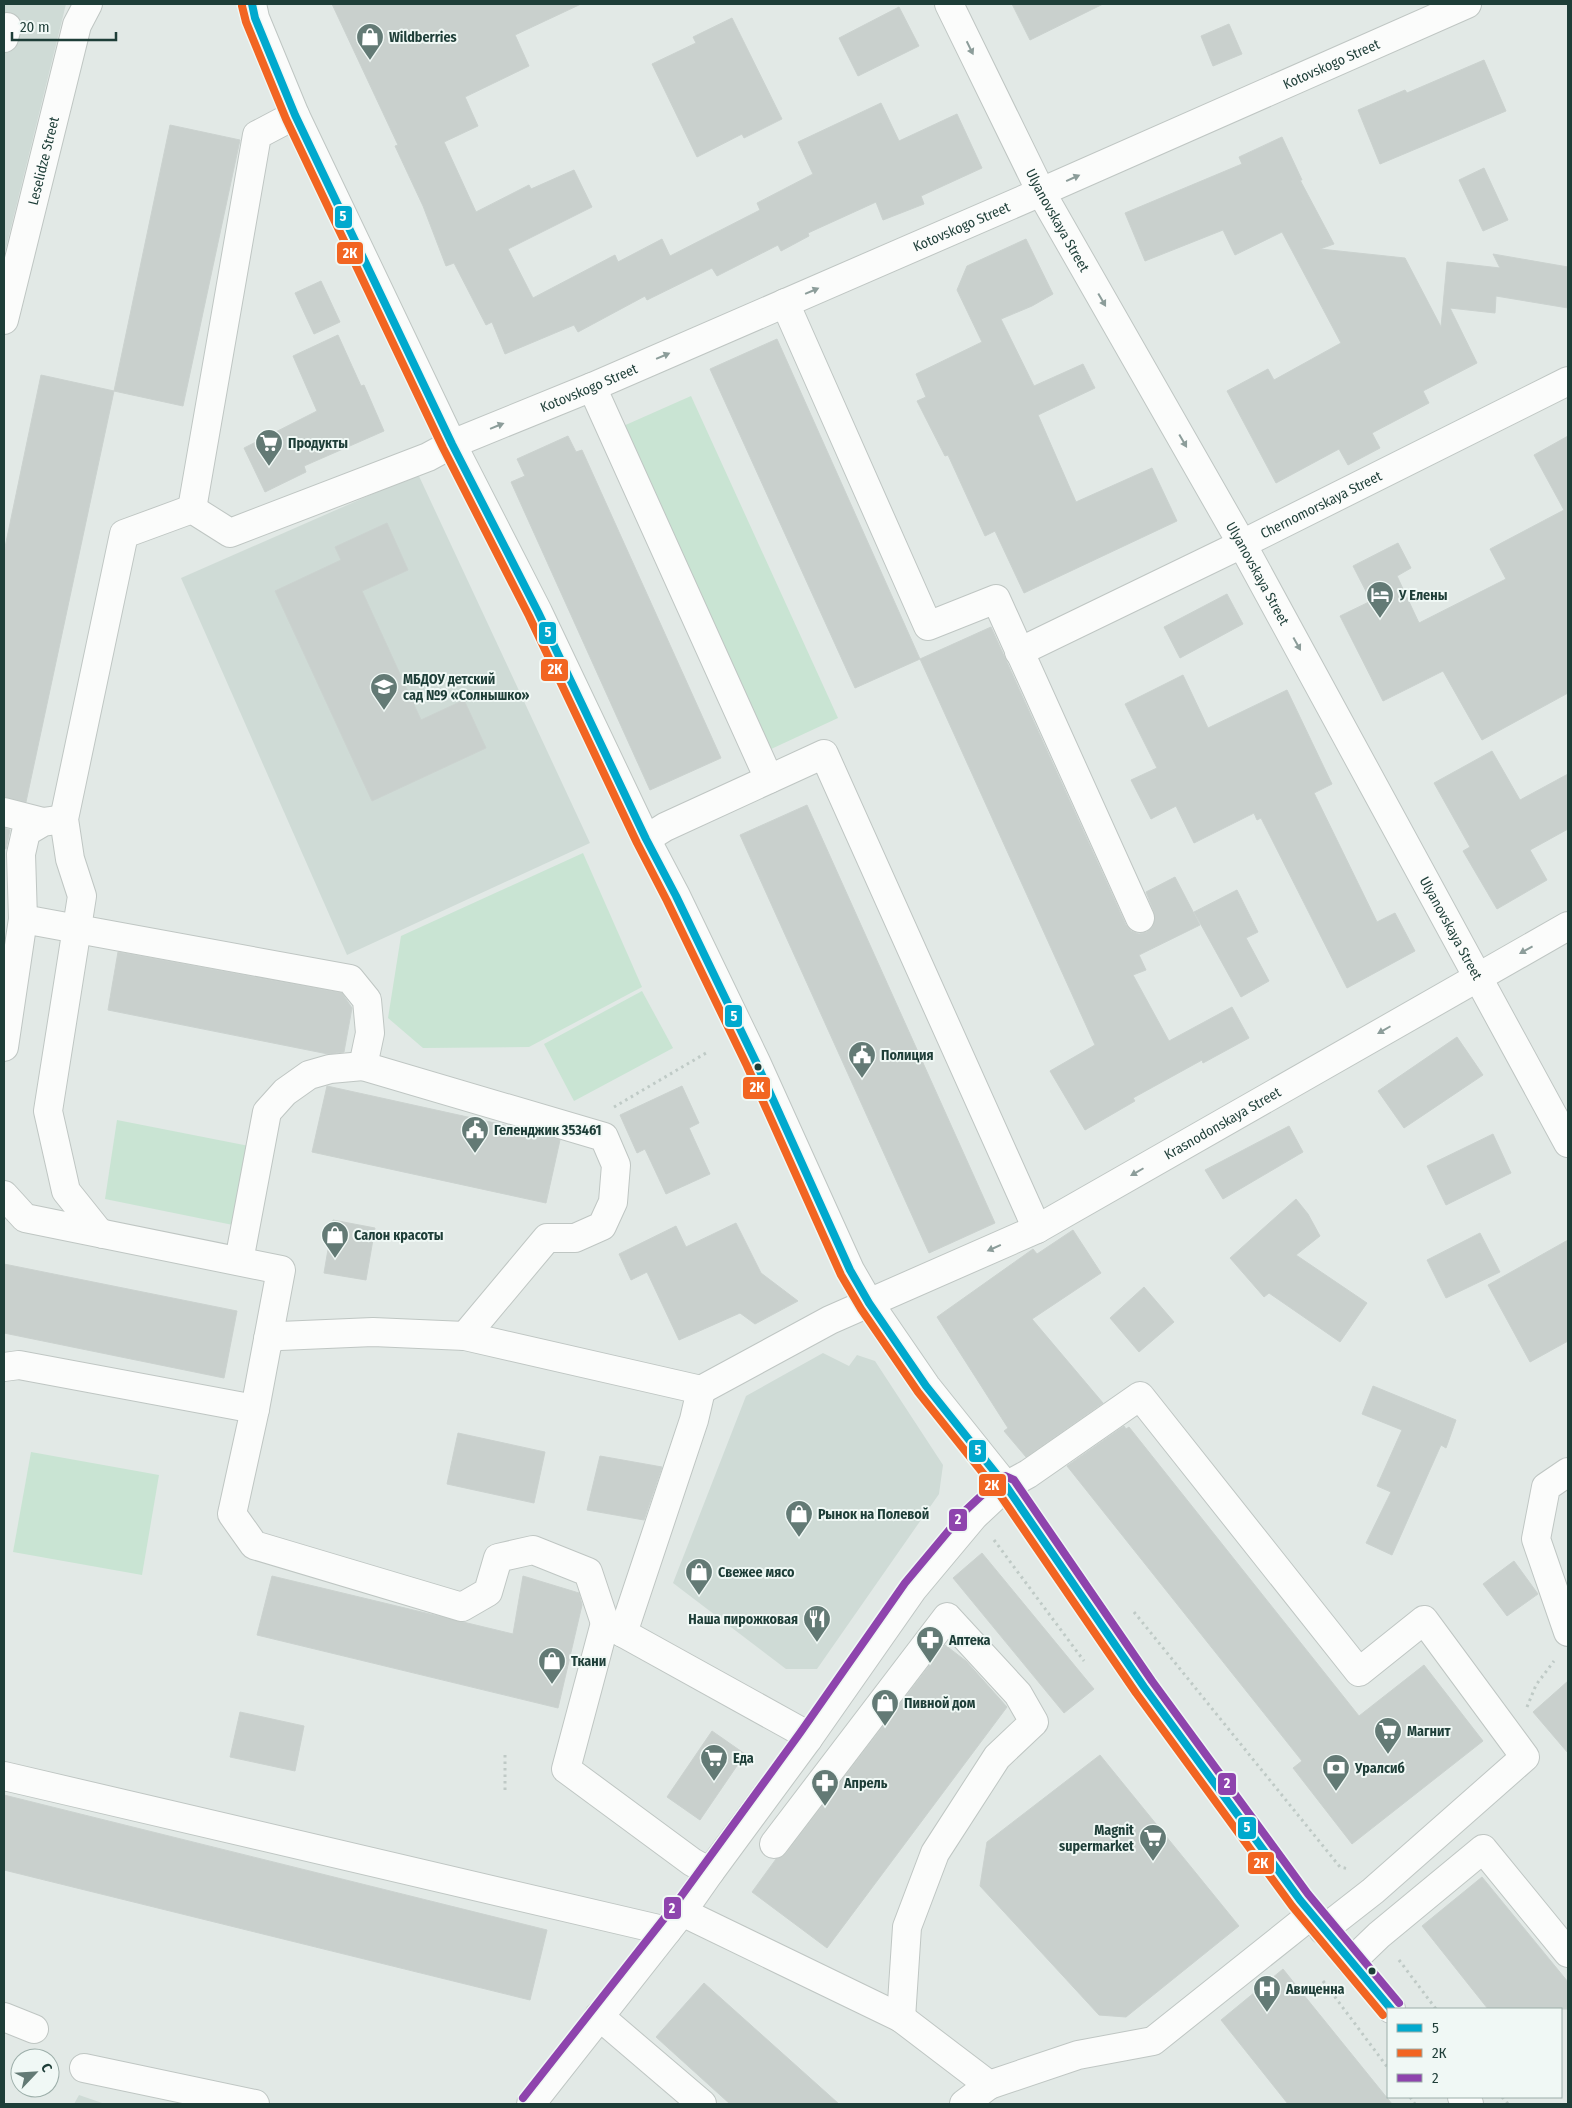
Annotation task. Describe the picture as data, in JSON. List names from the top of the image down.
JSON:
{
  "streets": {
    "street": [
      "Kotovskogo Street",
      "Leselidze Street",
      "Ulyanovskaya Street",
      "Chernomorskaya Street",
      "Krasnodonskaya Street"
    ]
  },
  "crossings": [
    ["Kotovskogo Street", "Ulyanovskaya Street"],
    ["Ulyanovskaya Street", "Chernomorskaya Street"],
    ["Ulyanovskaya Street", "Krasnodonskaya Street"]
  ],
  "one_way": ["Kotovskogo Street", "Ulyanovskaya Street", "Krasnodonskaya Street"],
  "places": {
    "shop": [
      "Wildberries",
      "Салон красоты",
      "Рынок на Полевой",
      "Свежее мясо",
      "Ткани",
      "Пивной дом"
    ],
    "supermarket": [
      "Продукты",
      "Магнит",
      "Еда",
      "Magnit supermarket"
    ],
    "hotel": ["У Елены"],
    "school or university": ["МБДОУ детский сад №9 «Солнышко»"],
    "public building": ["Полиция", "Геленджик 353461"],
    "restaurant": ["Наша пирожковая"],
    "pharmacy": ["Аптека", "Апрель"],
    "bank": ["Уралсиб"],
    "hospital": ["Авиценна"]
  },
  "lines": ["transit line 5", "transit line 2К", "transit line 2"],
  "legend": ["5", "2К", "2"],
  "scale_bar": "20 m",
  "north": "top right"
}
